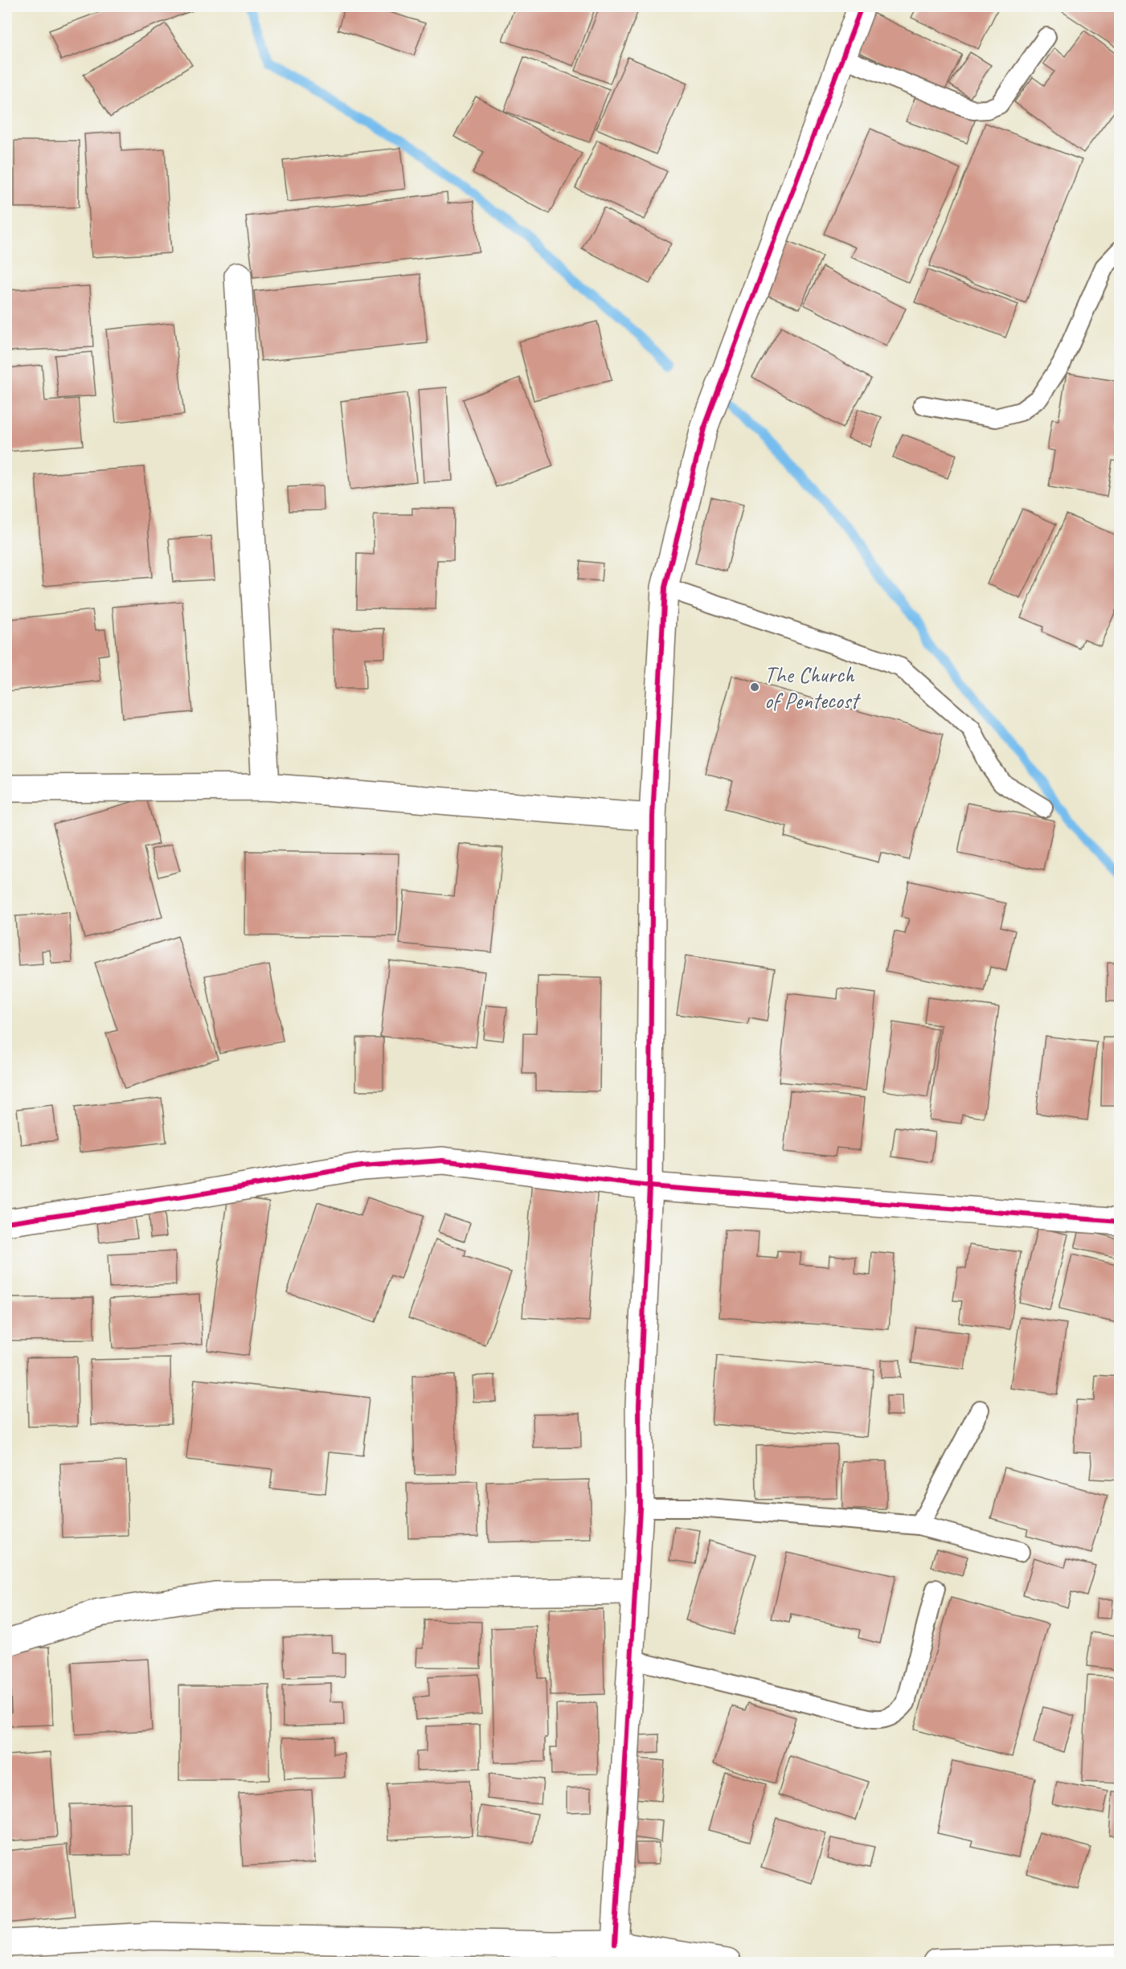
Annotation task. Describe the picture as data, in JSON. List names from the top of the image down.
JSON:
{
  "places": ["The Church of Pentecost"]
}
